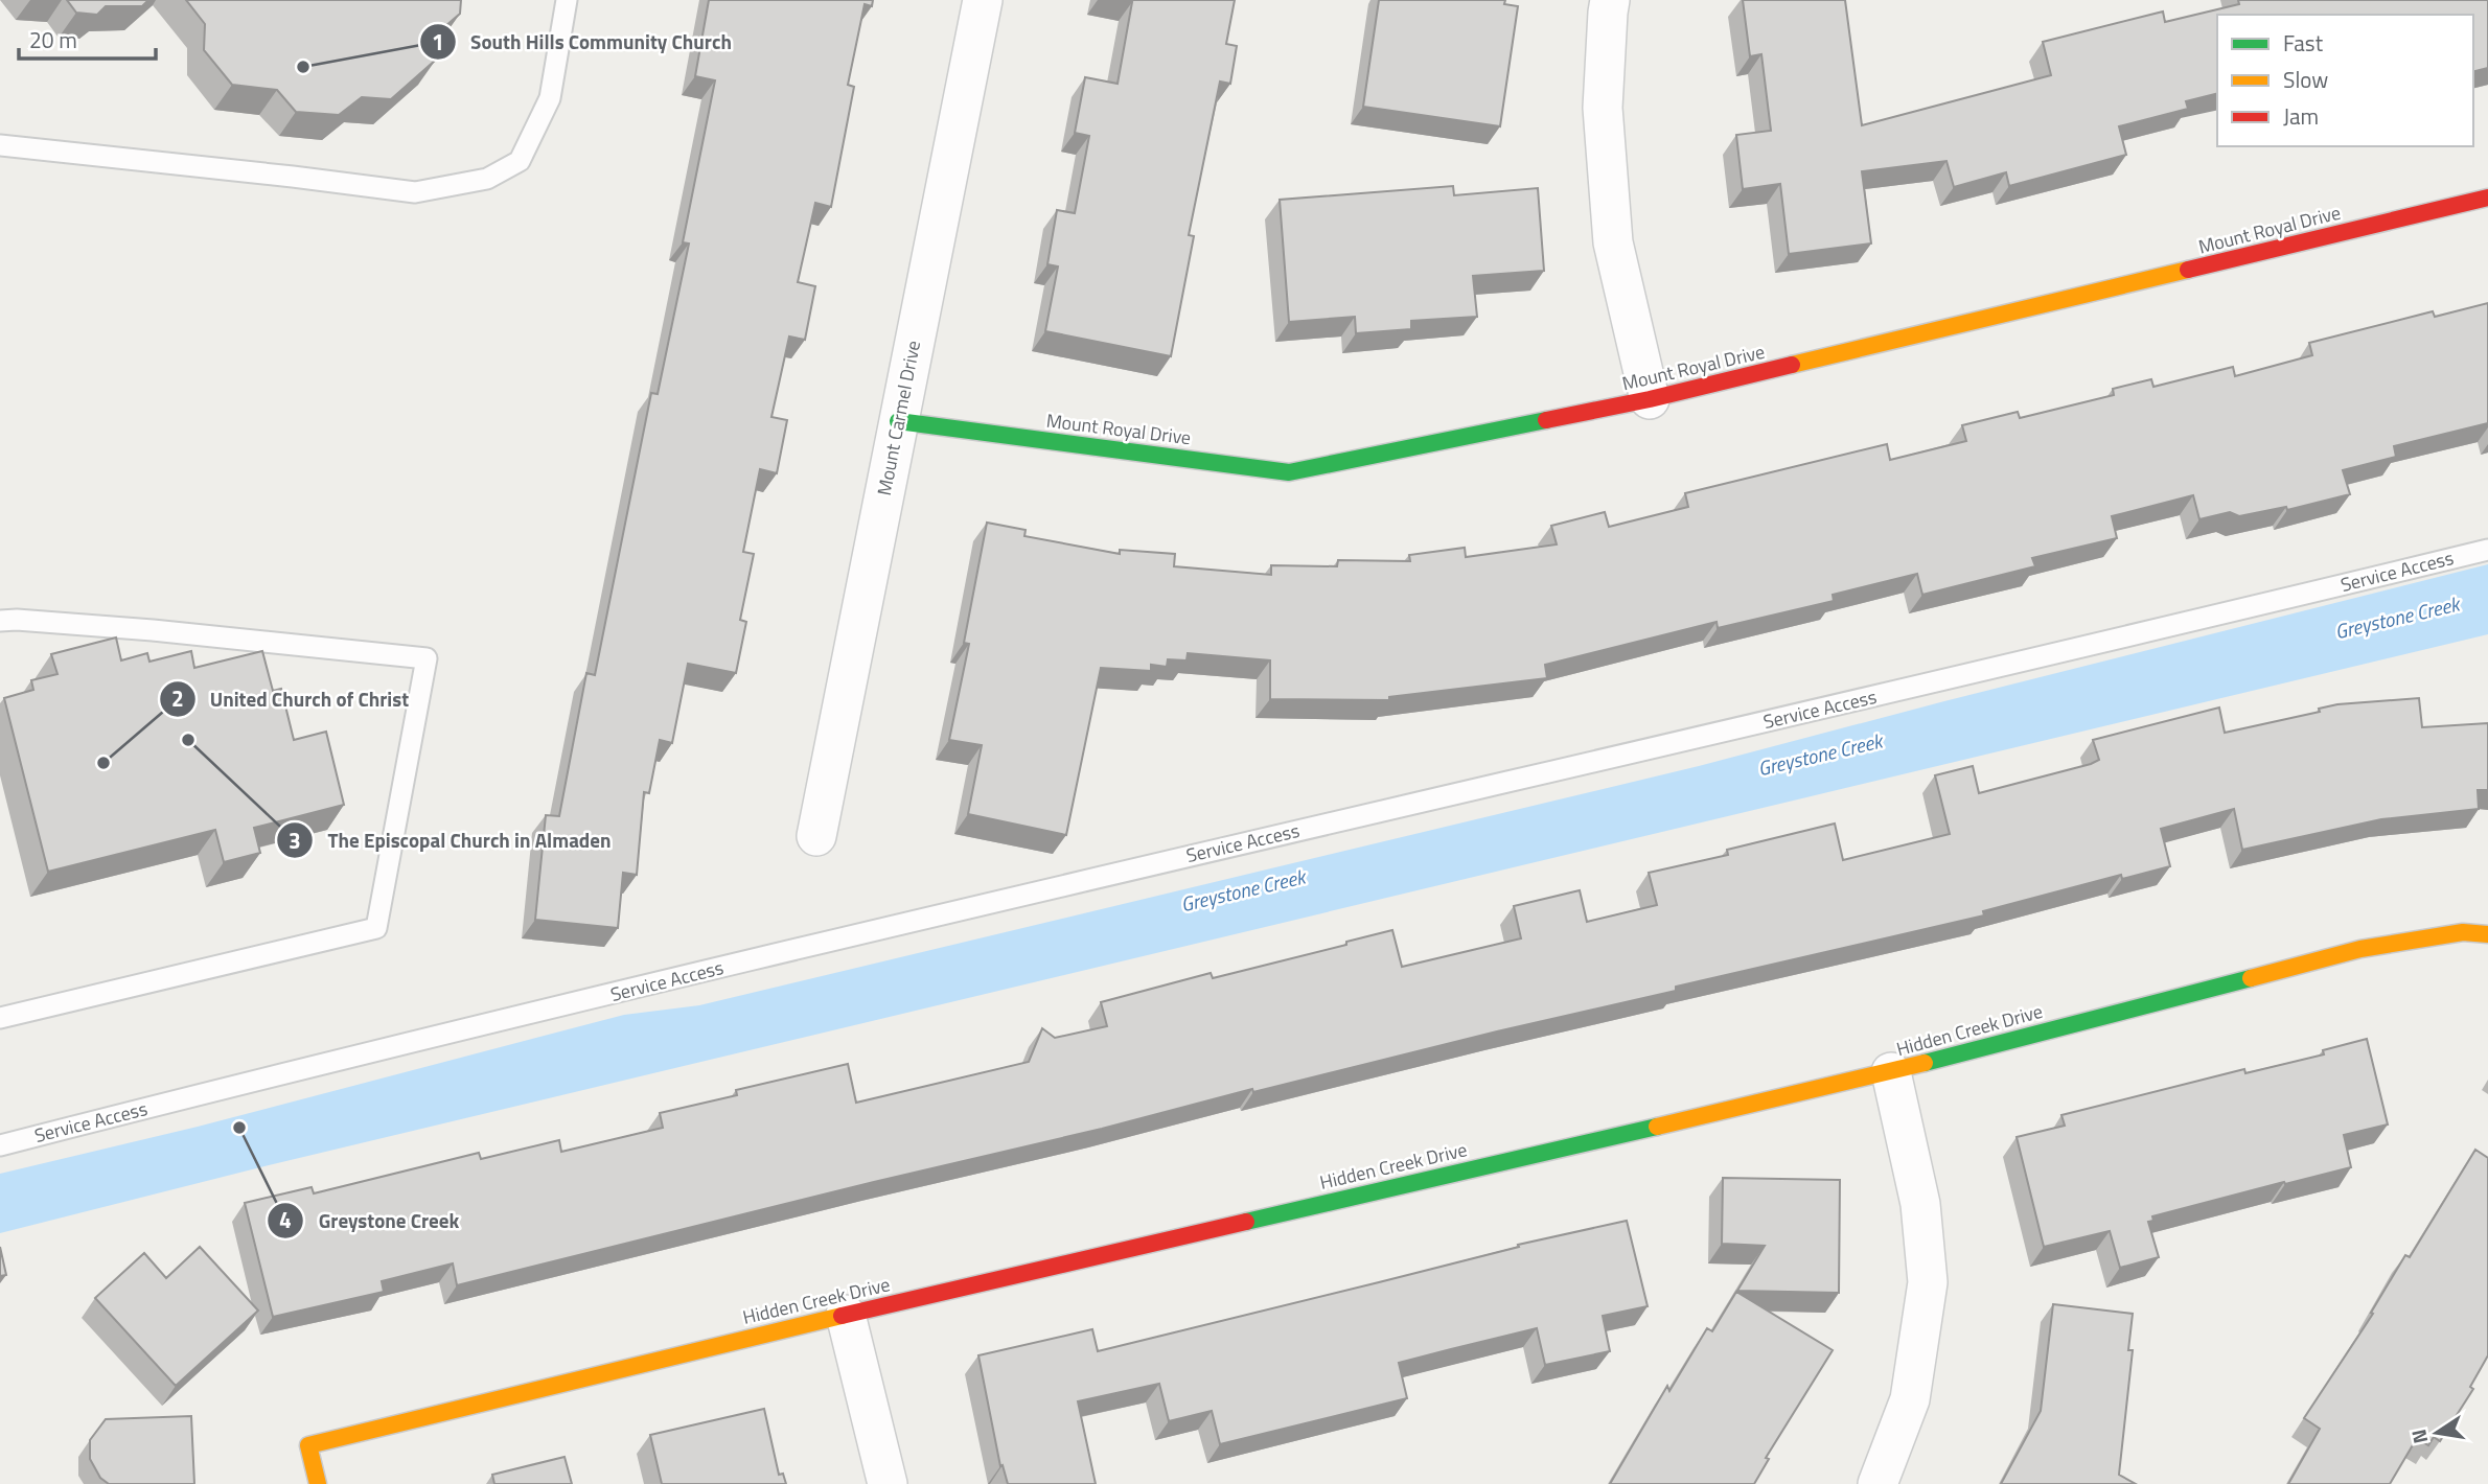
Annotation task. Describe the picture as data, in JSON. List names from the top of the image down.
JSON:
{
  "streets": {
    "street": ["Mount Royal Drive", "Mount Carmel Drive", "Hidden Creek Drive"],
    "lane": ["Service Access"]
  },
  "crossings": [
    ["Mount Royal Drive", "Mount Carmel Drive"]
  ],
  "water": ["Greystone Creek"],
  "places": [
    "South Hills Community Church",
    "The Episcopal Church in Almaden",
    "United Church of Christ",
    "Greystone Creek"
  ],
  "legend": ["Fast", "Slow", "Jam"],
  "scale_bar": "20 m",
  "north": "left"
}
